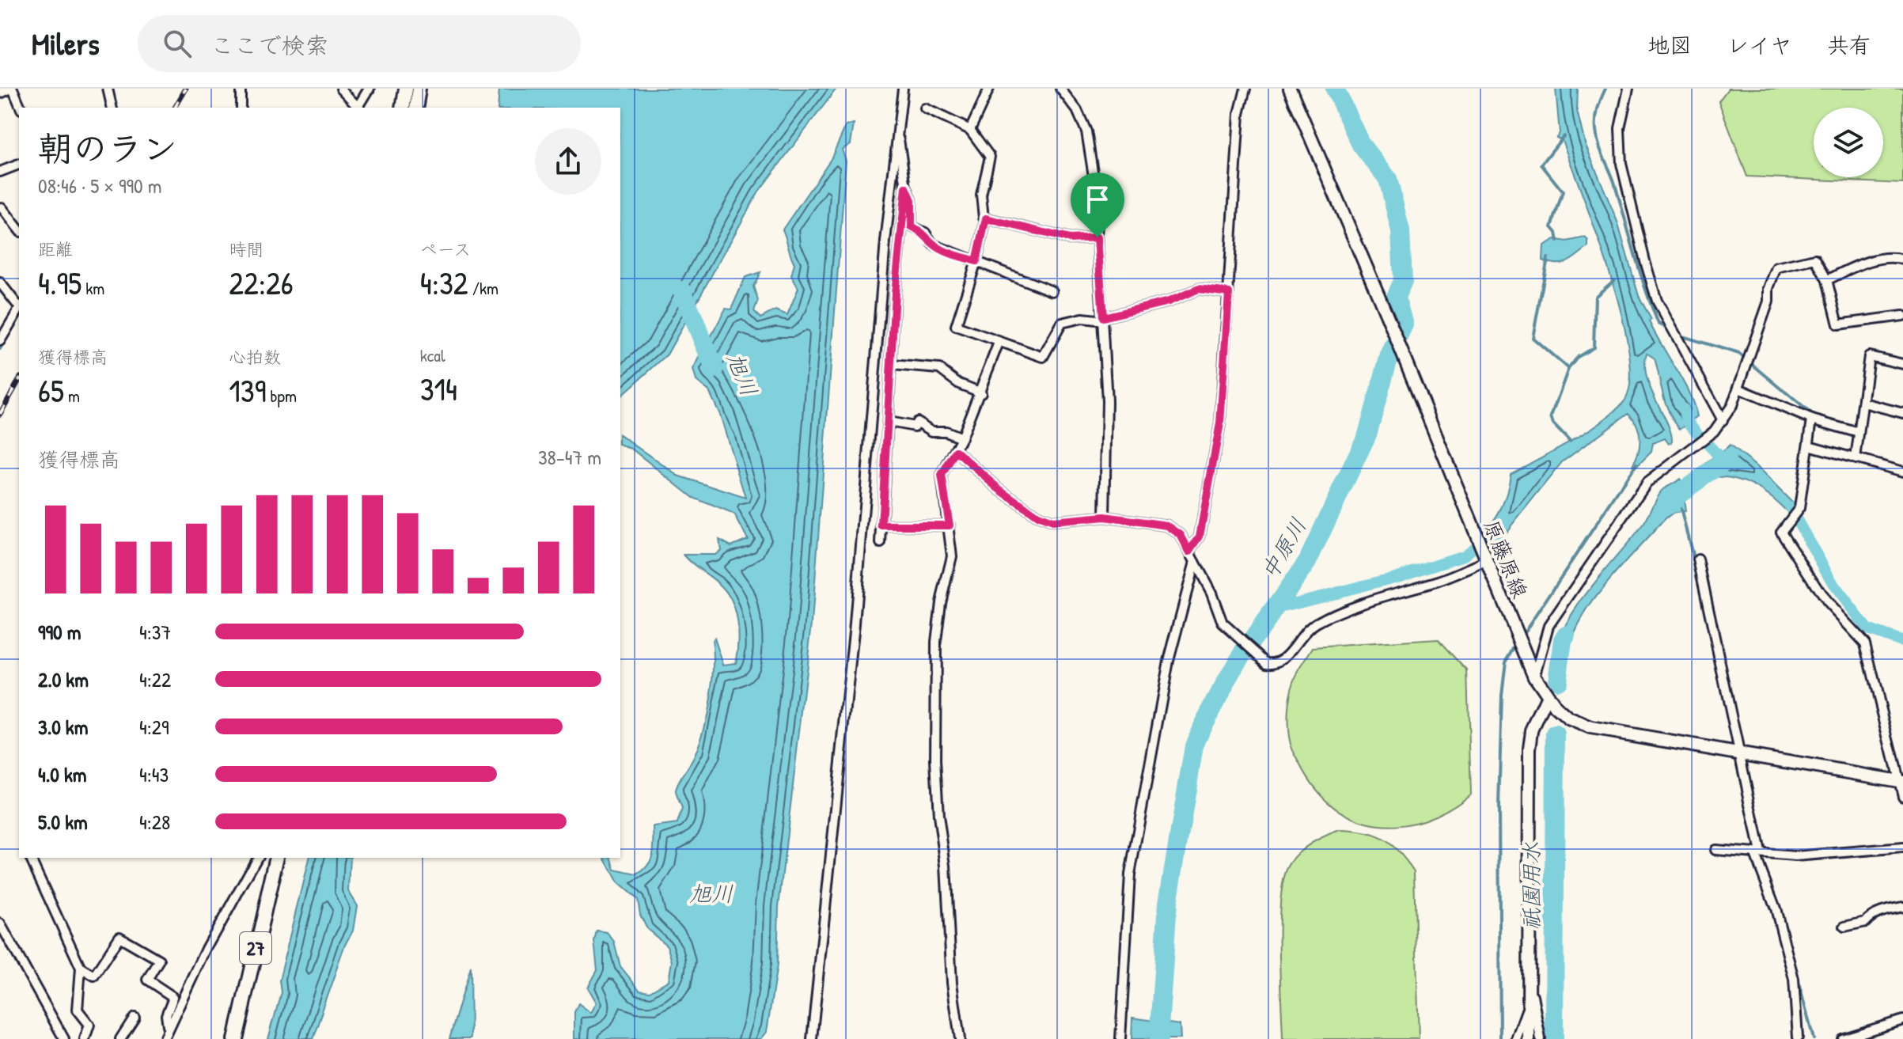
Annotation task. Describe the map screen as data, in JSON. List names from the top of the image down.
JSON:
{
  "streets": {
    "main road": ["原藤原線", "27"]
  },
  "water": ["旭川", "中原川", "祇園用水"],
  "page": {
    "header": "Milers",
    "search": "ここで検索",
    "nav": ["地図", "レイヤ", "共有"],
    "heading": ["朝のラン", "08:46 · 5 × 990 m"],
    "stats": [
      ["距離", "4.95 km"],
      ["時間", "22:26"],
      ["ペース", "4:32 /km"],
      ["獲得標高", "65 m"],
      ["心拍数", "139 bpm"],
      ["kcal", "314"]
    ],
    "chart": ["獲得標高", "38–47 m"],
    "list": [
      {
        "name": "990 m",
        "note": "4:37"
      },
      {
        "name": "2.0 km",
        "note": "4:22"
      },
      {
        "name": "3.0 km",
        "note": "4:29"
      },
      {
        "name": "4.0 km",
        "note": "4:43"
      },
      {
        "name": "5.0 km",
        "note": "4:28"
      }
    ]
  }
}
